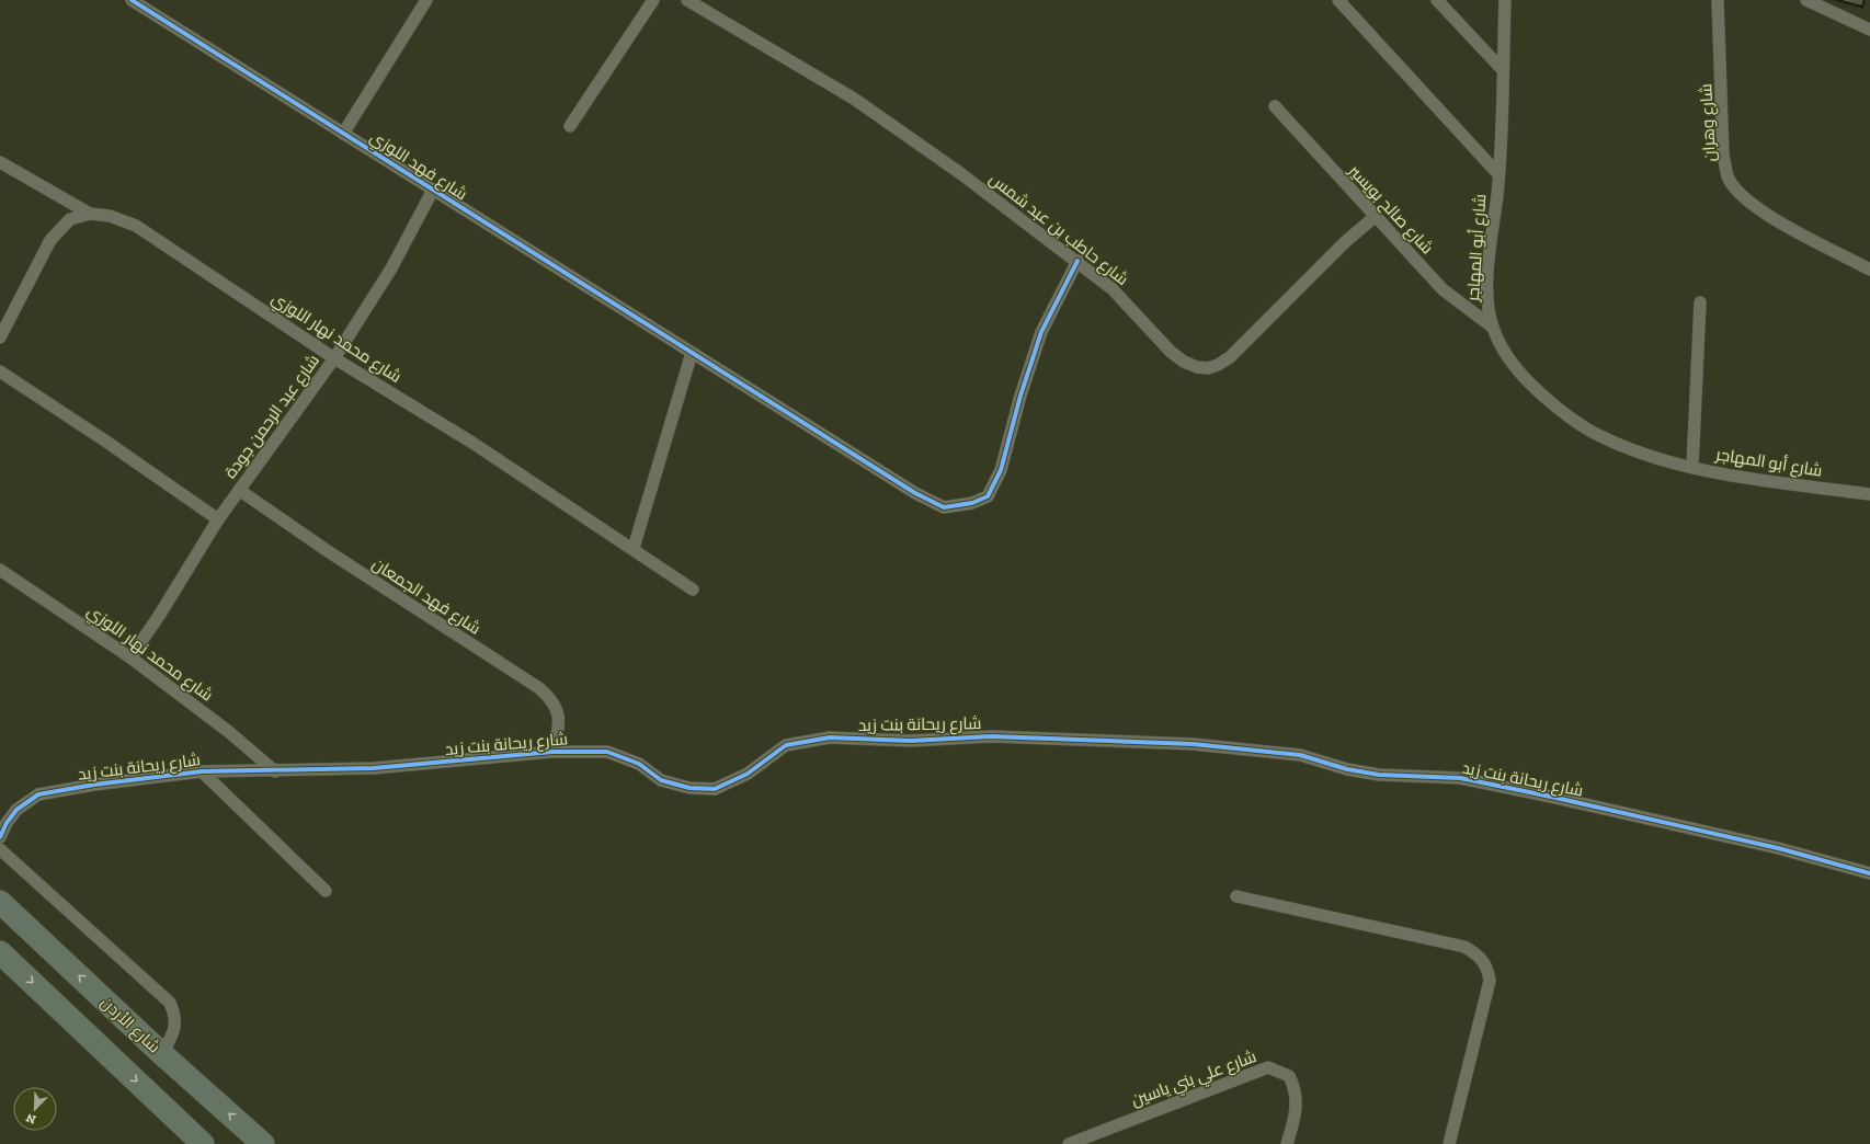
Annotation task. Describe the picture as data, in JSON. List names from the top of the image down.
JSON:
{
  "streets": {
    "highway": ["شارع الأردن"],
    "street": [
      "شارع وهران",
      "شارع فهد اللوزي",
      "شارع صالح بويسير",
      "شارع حاطب بن عبد شمس",
      "شارع أبو المهاجر",
      "شارع محمد نهار اللوزي",
      "شارع عبد الرحمن جودة",
      "شارع فهد الجمعان",
      "شارع ريحانة بنت زيد",
      "شارع علي بني ياسين"
    ]
  },
  "crossings": [
    ["شارع فهد اللوزي", "شارع حاطب بن عبد شمس"],
    ["شارع فهد اللوزي", "شارع عبد الرحمن جودة"],
    ["شارع صالح بويسير", "شارع حاطب بن عبد شمس"],
    ["شارع صالح بويسير", "شارع أبو المهاجر"],
    ["شارع محمد نهار اللوزي", "شارع عبد الرحمن جودة"],
    ["شارع محمد نهار اللوزي", "شارع ريحانة بنت زيد"],
    ["شارع عبد الرحمن جودة", "شارع فهد الجمعان"],
    ["شارع فهد الجمعان", "شارع ريحانة بنت زيد"]
  ],
  "north": "bottom left"
}
